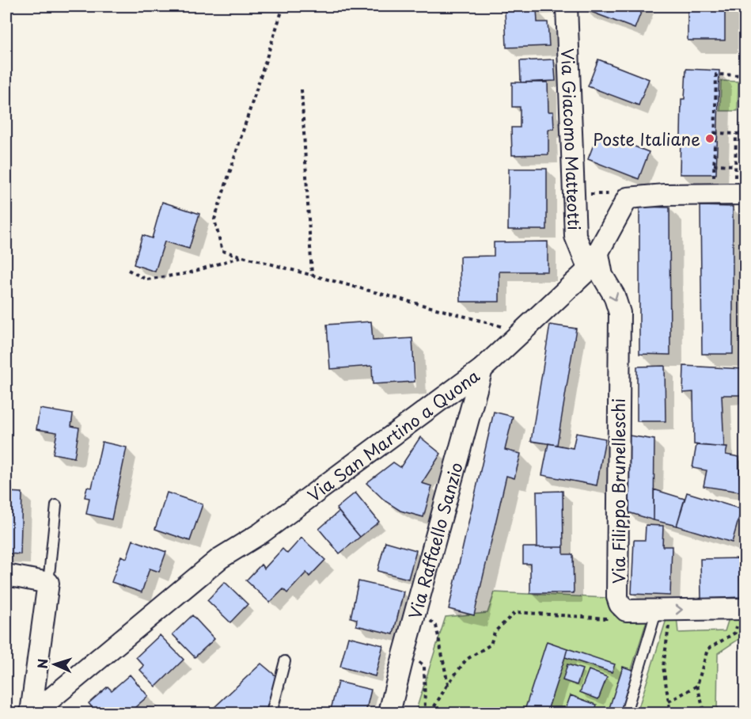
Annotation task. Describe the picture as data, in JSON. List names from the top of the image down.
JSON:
{
  "streets": {
    "street": [
      "Via Giacomo Matteotti",
      "Via San Martino a Quona",
      "Via Filippo Brunelleschi",
      "Via Raffaello Sanzio"
    ]
  },
  "crossings": [
    ["Via Giacomo Matteotti", "Via San Martino a Quona"],
    ["Via Giacomo Matteotti", "Via Filippo Brunelleschi"],
    ["Via San Martino a Quona", "Via Filippo Brunelleschi"],
    ["Via San Martino a Quona", "Via Raffaello Sanzio"]
  ],
  "one_way": ["Via Filippo Brunelleschi"],
  "places": ["Poste Italiane"],
  "north": "left"
}
